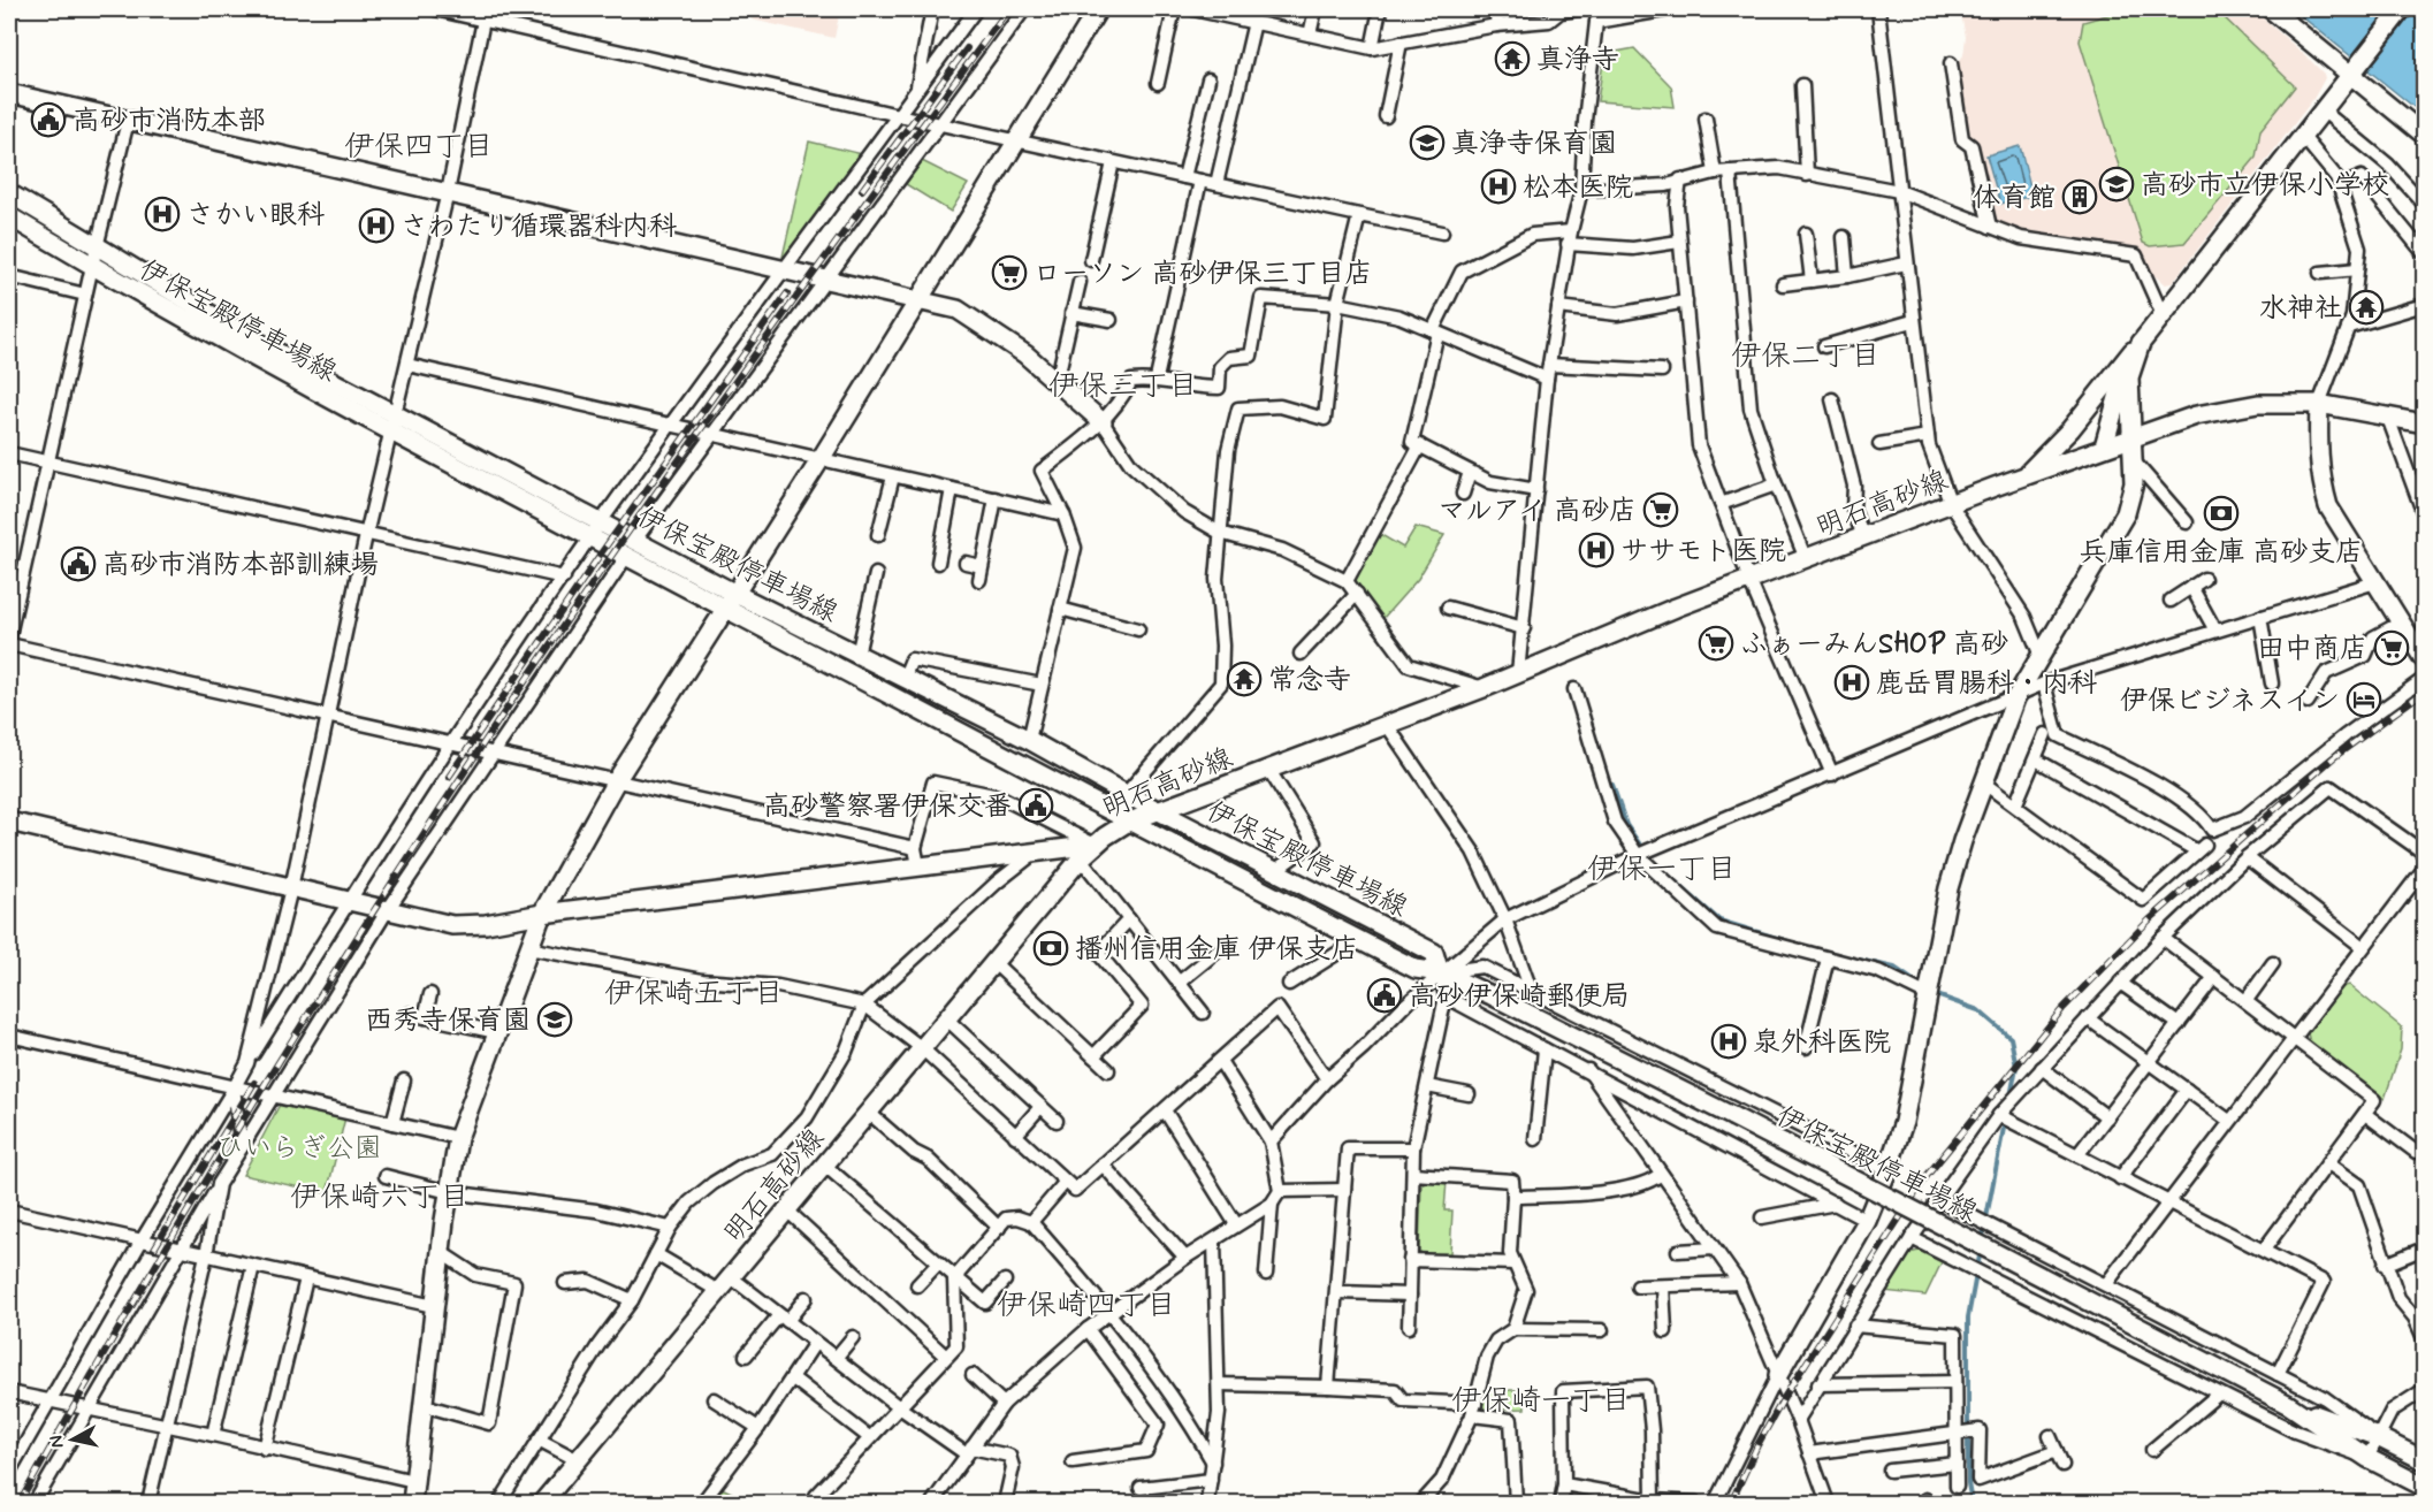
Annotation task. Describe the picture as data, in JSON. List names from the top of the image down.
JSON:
{
  "streets": {
    "main road": ["伊保宝殿停車場線", "明石高砂線"]
  },
  "crossings": [
    ["伊保宝殿停車場線", "明石高砂線"]
  ],
  "districts": [
    "伊保四丁目",
    "伊保二丁目",
    "伊保三丁目",
    "伊保一丁目",
    "伊保崎五丁目",
    "伊保崎六丁目",
    "伊保崎四丁目",
    "伊保崎一丁目"
  ],
  "parks": ["ひいらぎ公園"],
  "places": {
    "temple": ["真浄寺", "水神社", "常念寺"],
    "public building": [
      "高砂市消防本部",
      "高砂市消防本部訓練場",
      "高砂警察署伊保交番",
      "高砂伊保崎郵便局"
    ],
    "school or university": ["真浄寺保育園", "高砂市立伊保小学校", "西秀寺保育園"],
    "hospital": [
      "松本医院",
      "さかい眼科",
      "さわたり循環器科内科",
      "ササモト医院",
      "鹿岳胃腸科・内科",
      "泉外科医院"
    ],
    "building": ["体育館"],
    "supermarket": [
      "ローソン 高砂伊保三丁目店",
      "マルアイ 高砂店",
      "ふぁーみんSHOP 高砂",
      "田中商店"
    ],
    "bank": ["兵庫信用金庫 高砂支店", "播州信用金庫 伊保支店"],
    "hotel": ["伊保ビジネスイン"]
  },
  "north": "left"
}
